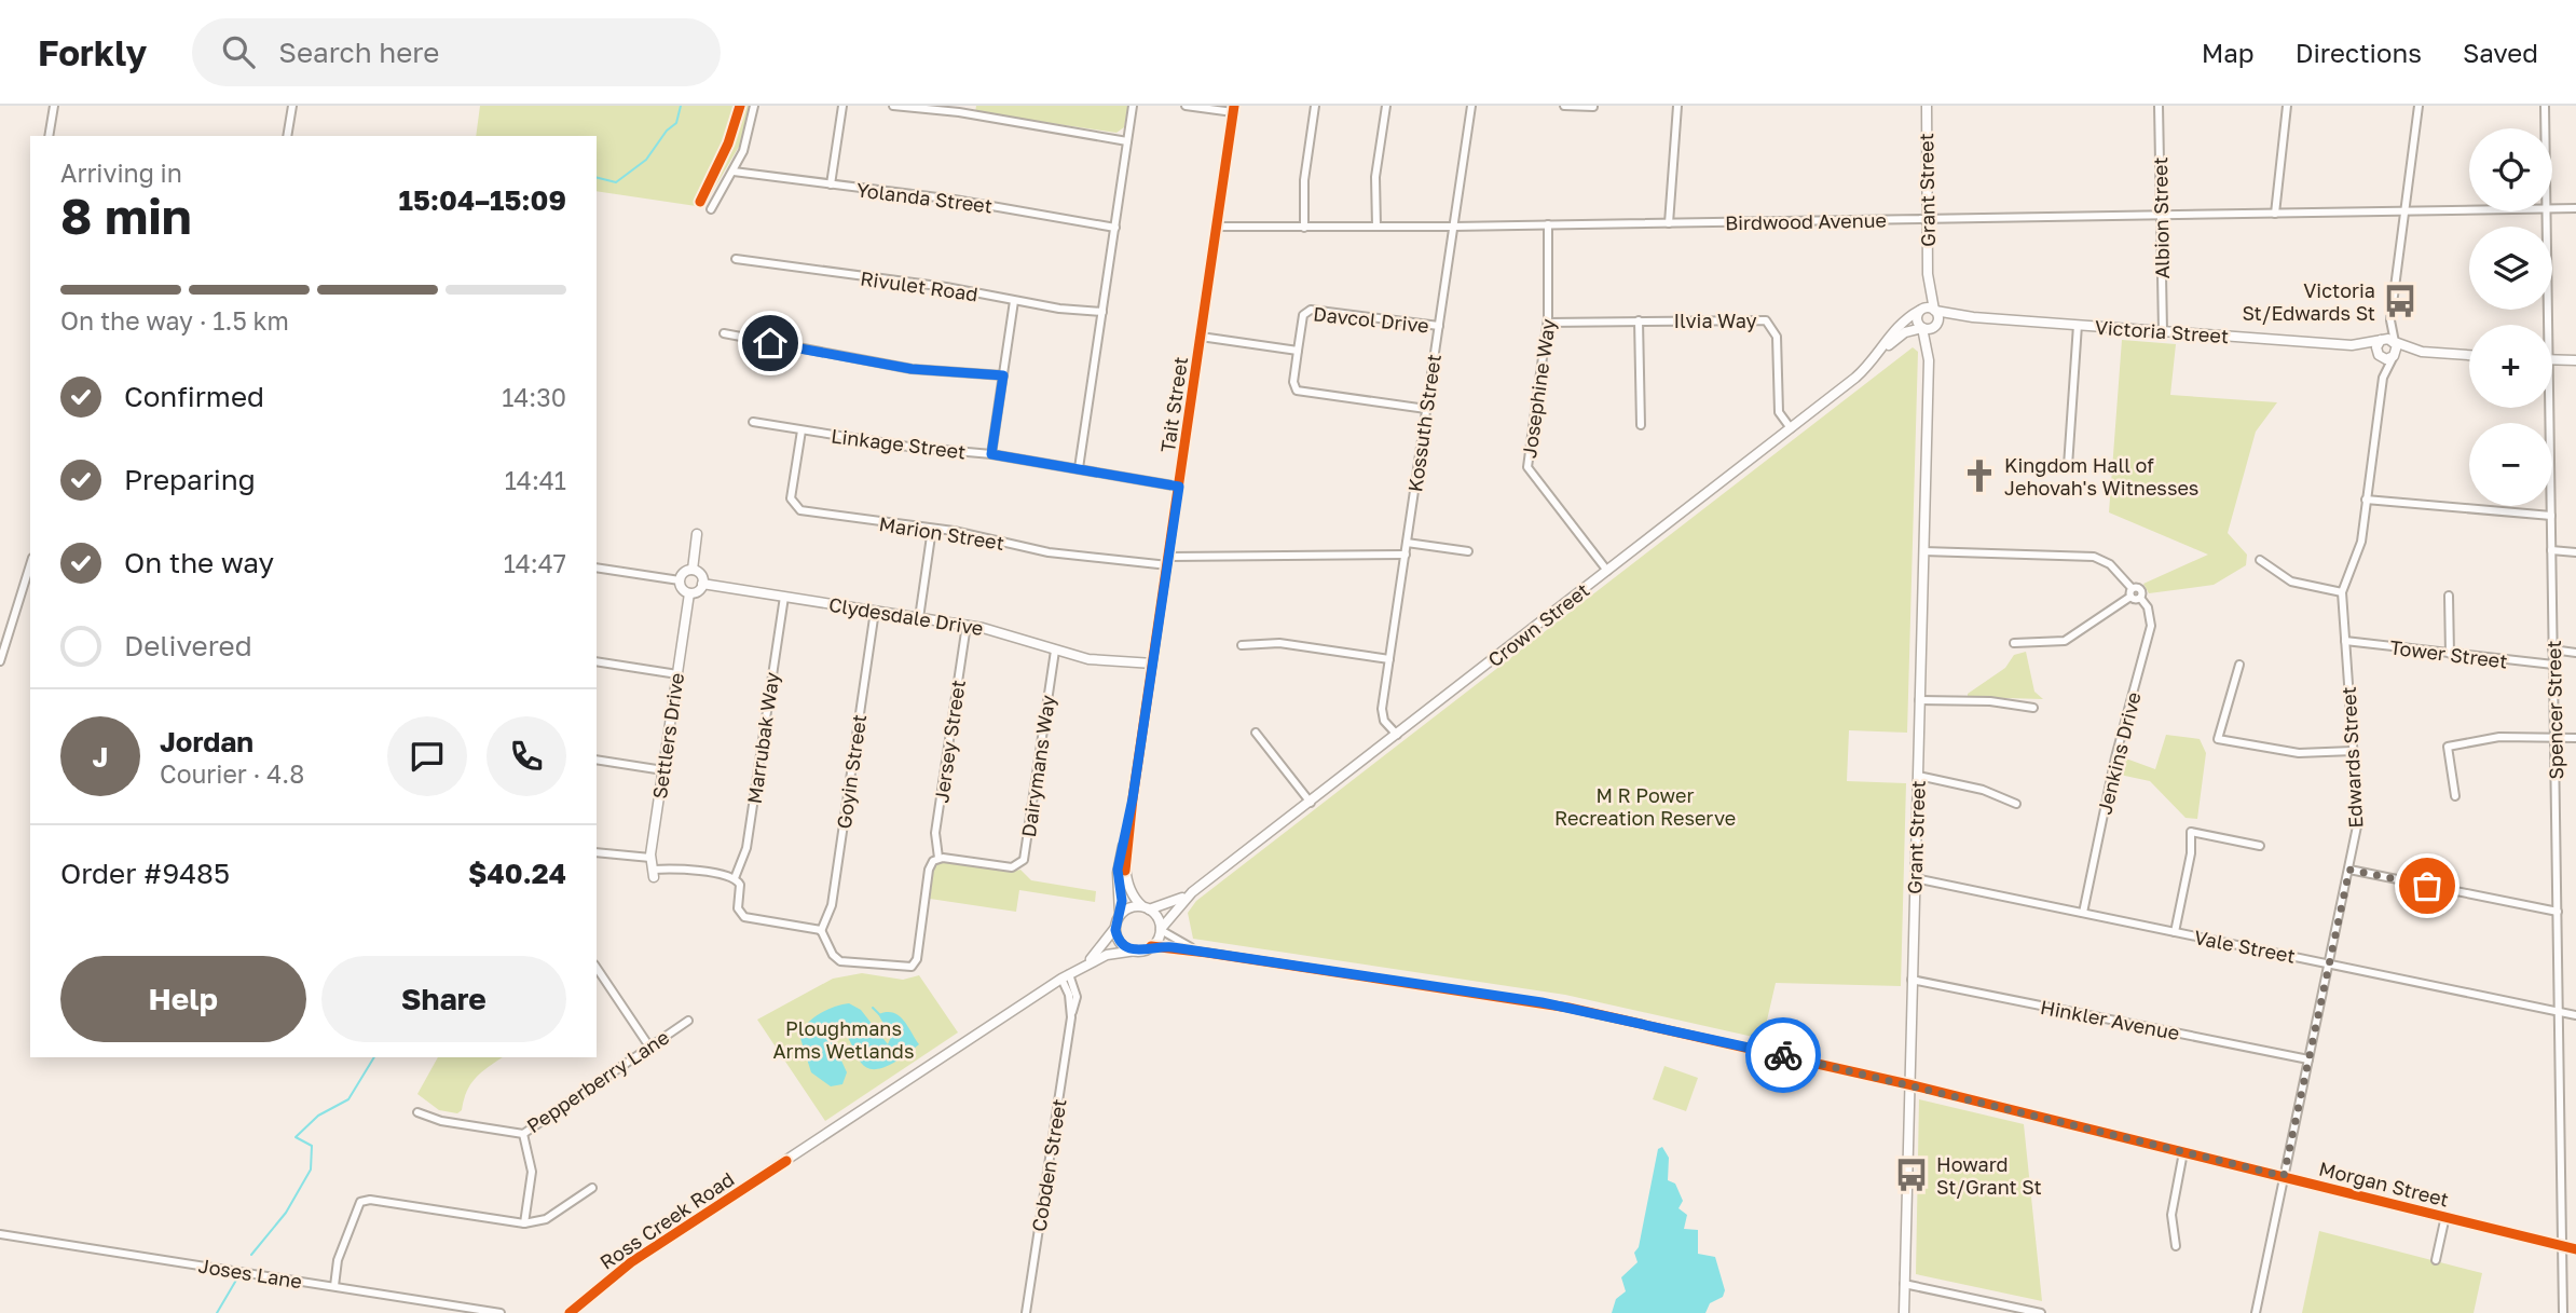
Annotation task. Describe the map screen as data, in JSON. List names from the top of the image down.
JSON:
{
  "streets": {
    "street": [
      "Grant Street",
      "Yolanda Street",
      "Albion Street",
      "Birdwood Avenue",
      "Rivulet Road",
      "Davcol Drive",
      "Ilvia Way",
      "Victoria Street",
      "Josephine Way",
      "Tait Street",
      "Kossuth Street",
      "Linkage Street",
      "Marion Street",
      "Clydesdale Drive",
      "Crown Street",
      "Tower Street",
      "Spencer Street",
      "Settlers Drive",
      "Marrubak Way",
      "Jersey Street",
      "Jenkins Drive",
      "Edwards Street",
      "Dairymans Way",
      "Goyin Street",
      "Vale Street",
      "Hinkler Avenue",
      "Pepperberry Lane",
      "Cobden Street",
      "Morgan Street",
      "Ross Creek Road",
      "Joses Lane"
    ]
  },
  "crossings": [
    ["Grant Street", "Birdwood Avenue"],
    ["Grant Street", "Victoria Street"],
    ["Grant Street", "Crown Street"],
    ["Grant Street", "Vale Street"],
    ["Grant Street", "Hinkler Avenue"],
    ["Grant Street", "Morgan Street"],
    ["Albion Street", "Birdwood Avenue"],
    ["Albion Street", "Victoria Street"],
    ["Birdwood Avenue", "Josephine Way"],
    ["Birdwood Avenue", "Tait Street"],
    ["Birdwood Avenue", "Kossuth Street"],
    ["Davcol Drive", "Kossuth Street"],
    ["Ilvia Way", "Josephine Way"],
    ["Ilvia Way", "Crown Street"],
    ["Victoria Street", "Crown Street"],
    ["Victoria Street", "Edwards Street"],
    ["Josephine Way", "Crown Street"],
    ["Tait Street", "Linkage Street"],
    ["Tait Street", "Marion Street"],
    ["Tait Street", "Clydesdale Drive"],
    ["Tait Street", "Crown Street"],
    ["Tait Street", "Morgan Street"],
    ["Kossuth Street", "Marion Street"],
    ["Kossuth Street", "Crown Street"],
    ["Linkage Street", "Marion Street"],
    ["Clydesdale Drive", "Settlers Drive"],
    ["Clydesdale Drive", "Marrubak Way"],
    ["Clydesdale Drive", "Jersey Street"],
    ["Clydesdale Drive", "Dairymans Way"],
    ["Clydesdale Drive", "Goyin Street"],
    ["Crown Street", "Morgan Street"],
    ["Tower Street", "Spencer Street"],
    ["Tower Street", "Edwards Street"],
    ["Spencer Street", "Vale Street"],
    ["Spencer Street", "Morgan Street"],
    ["Jersey Street", "Dairymans Way"],
    ["Jenkins Drive", "Vale Street"],
    ["Edwards Street", "Vale Street"],
    ["Edwards Street", "Hinkler Avenue"],
    ["Edwards Street", "Morgan Street"],
    ["Cobden Street", "Ross Creek Road"]
  ],
  "parks": ["M R Power Recreation Reserve", "Ploughmans Arms Wetlands"],
  "places": {
    "bus stop": ["Victoria St/Edwards St", "Howard St/Grant St"],
    "church": ["Kingdom Hall of Jehovah's Witnesses"]
  },
  "page": {
    "header": "Forkly",
    "search": "Search here",
    "nav": ["Map", "Directions", "Saved"],
    "map_buttons": ["+", "−"],
    "heading": ["8 min", "Arriving in", "15:04–15:09"],
    "panel": [
      "Jordan",
      "Courier · 4.8",
      "Order #9485",
      "$40.24"
    ],
    "bar": "On the way · 1.5 km",
    "list": [
      ["Confirmed", "14:30"],
      ["Preparing", "14:41"],
      ["On the way", "14:47"],
      "Delivered"
    ],
    "round": "J",
    "buttons": ["Help", "Share"]
  }
}
